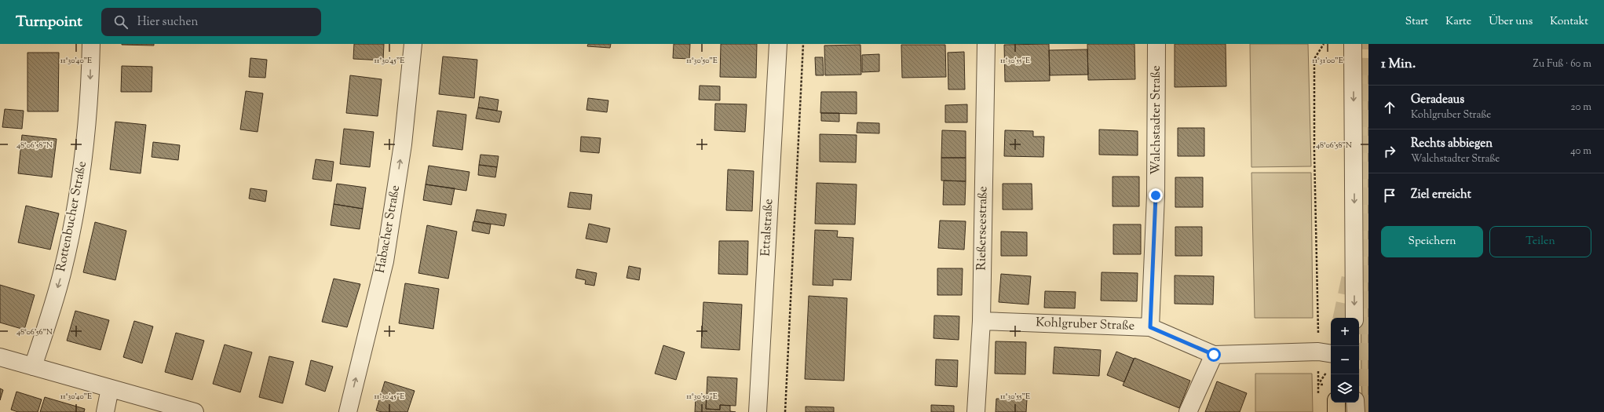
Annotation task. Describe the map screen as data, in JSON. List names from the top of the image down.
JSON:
{
  "streets": {
    "street": [
      "Walchstadter Straße",
      "Rottenbucher Straße",
      "Ettalstraße",
      "Rießerseestraße",
      "Habacher Straße",
      "Kohlgruber Straße"
    ]
  },
  "crossings": [
    ["Walchstadter Straße", "Kohlgruber Straße"],
    ["Rießerseestraße", "Kohlgruber Straße"]
  ],
  "one_way": ["Rottenbucher Straße", "Habacher Straße"],
  "page": {
    "header": "Turnpoint",
    "search": "Hier suchen",
    "nav": [
      "Start",
      "Karte",
      "Über uns",
      "Kontakt"
    ],
    "heading": ["1 Min.", "Zu Fuß · 60 m"],
    "list": [
      ["Geradeaus", "Kohlgruber Straße", "20 m"],
      ["Rechts abbiegen", "Walchstadter Straße", "40 m"],
      "Ziel erreicht"
    ],
    "buttons": ["Speichern", "Teilen"],
    "map_buttons": ["+", "−"]
  },
  "coordinates": [
    "11°30'40\"E",
    "11°30'45\"E",
    "11°30'50\"E",
    "11°30'55\"E",
    "11°31'00\"E",
    "48°06'58\"N",
    "48°06'56\"N"
  ]
}
